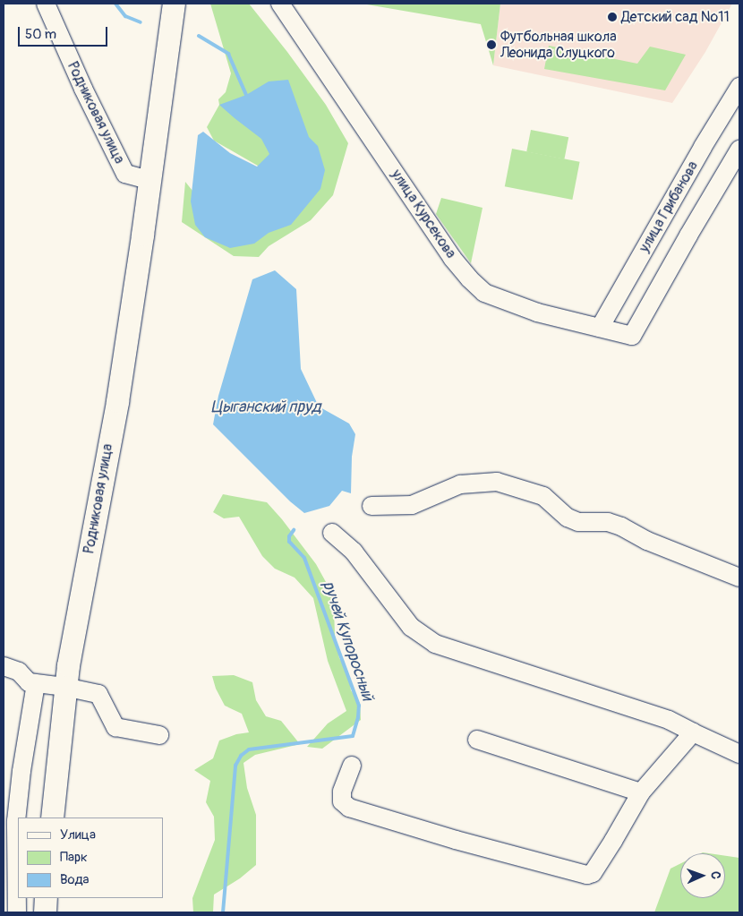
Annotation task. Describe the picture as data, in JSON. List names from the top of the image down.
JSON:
{
  "streets": {
    "main road": ["Родниковая улица"],
    "street": ["улица Грибанова", "улица Курсекова"]
  },
  "crossings": [
    ["улица Грибанова", "улица Курсекова"]
  ],
  "water": ["Цыганский пруд", "ручей Купоросный"],
  "places": ["Детский сад №11", "Футбольная школа Леонида Слуцкого"],
  "legend": ["Улица", "Парк", "Вода"],
  "scale_bar": "50 m",
  "north": "right"
}
